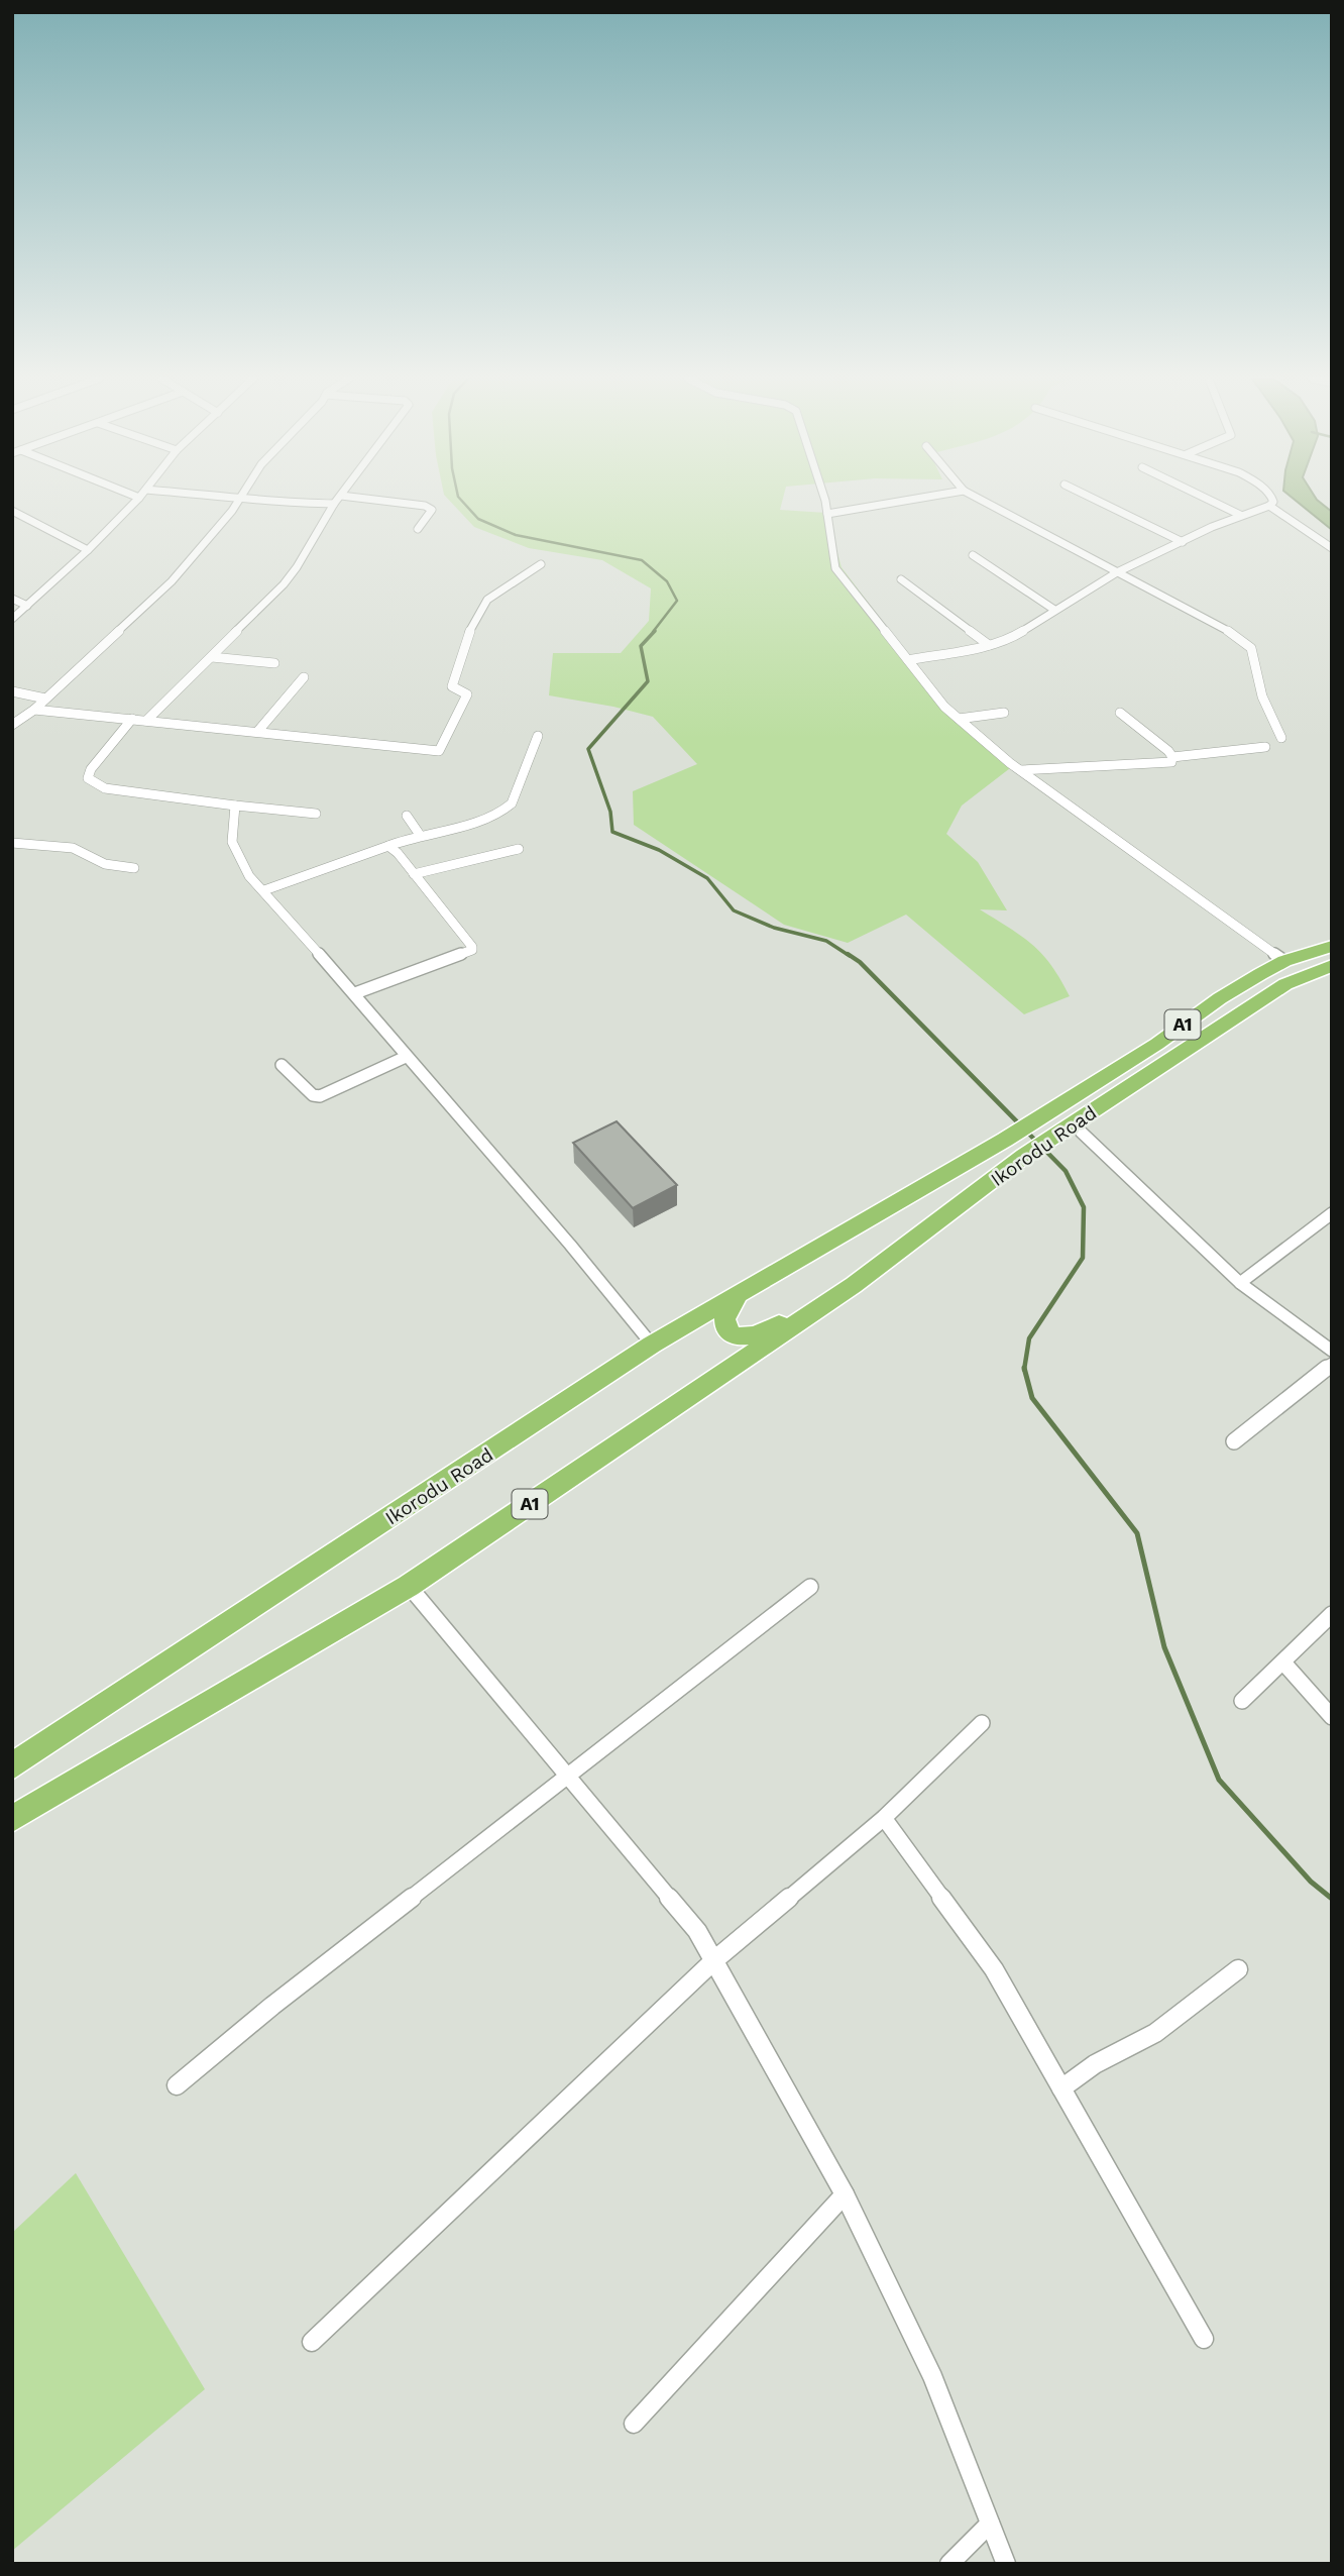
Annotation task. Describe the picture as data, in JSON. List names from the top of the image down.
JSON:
{
  "streets": {
    "highway": ["A1", "Ikorodu Road"]
  }
}
